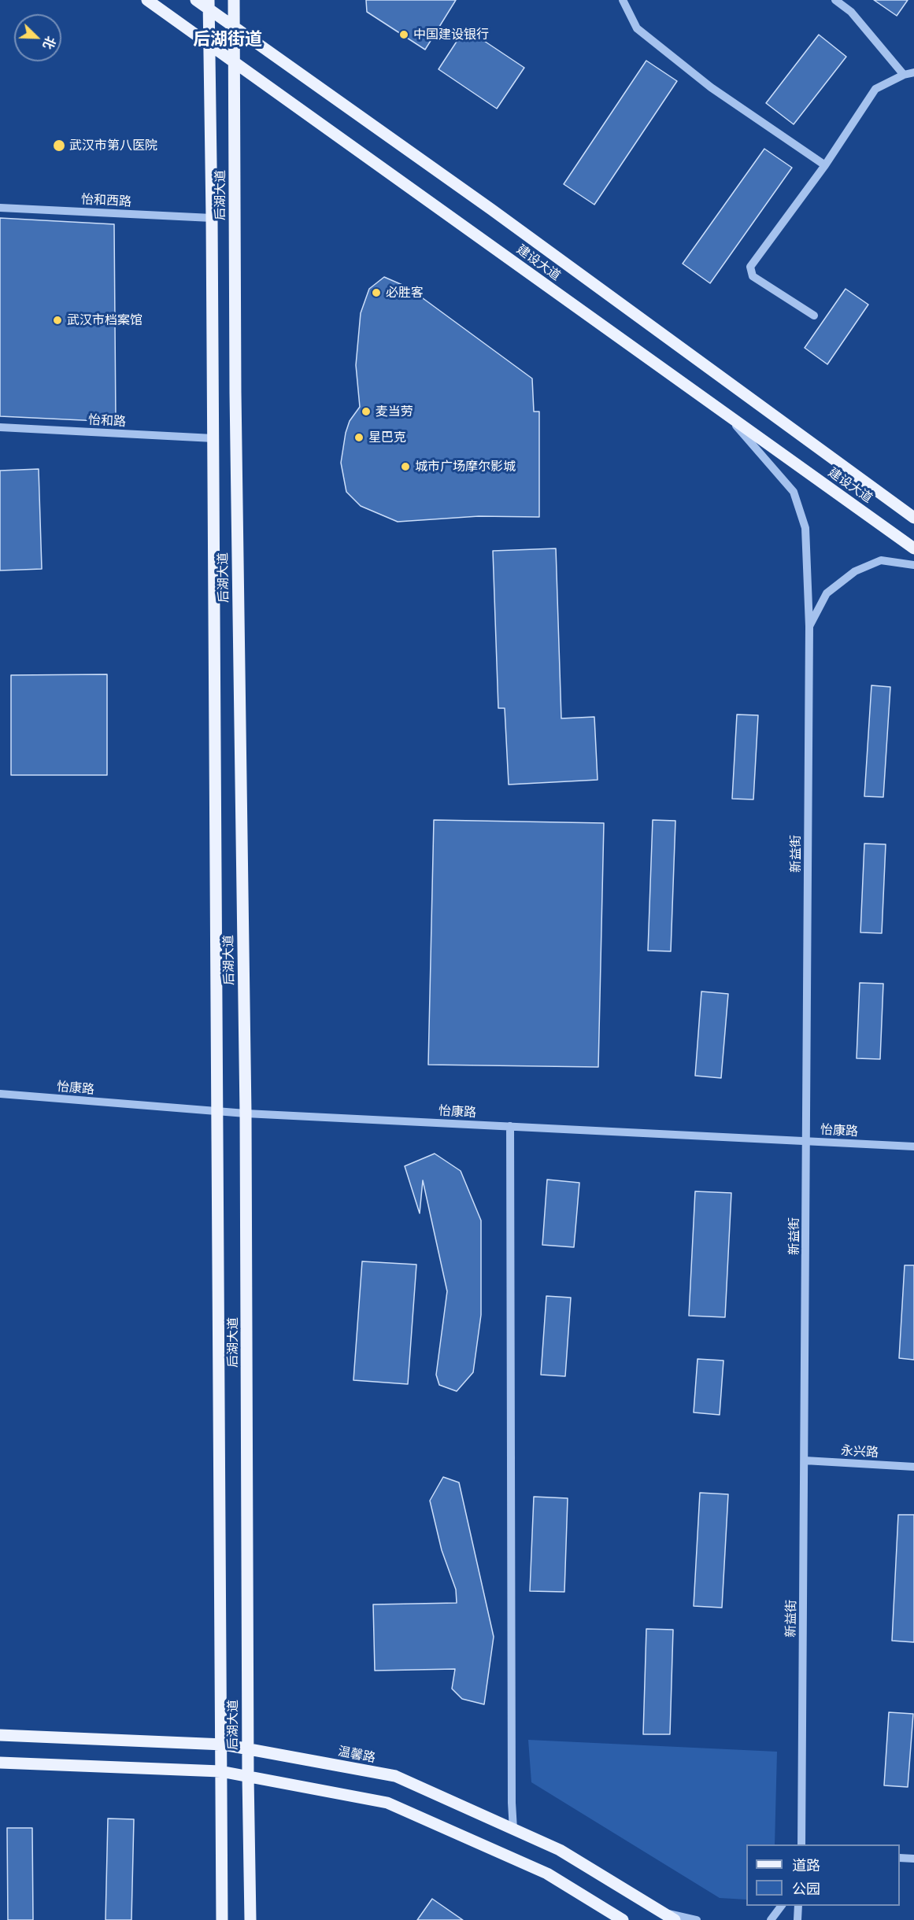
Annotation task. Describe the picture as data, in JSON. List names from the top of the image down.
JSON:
{
  "streets": {
    "main road": ["后湖大道", "建设大道", "温馨路"],
    "street": [
      "怡和西路",
      "怡和路",
      "新益街",
      "怡康路",
      "永兴路"
    ]
  },
  "crossings": [
    ["后湖大道", "怡和西路"],
    ["后湖大道", "建设大道"],
    ["后湖大道", "怡和路"],
    ["后湖大道", "怡康路"],
    ["后湖大道", "温馨路"],
    ["建设大道", "新益街"],
    ["新益街", "怡康路"],
    ["新益街", "永兴路"]
  ],
  "districts": ["后湖街道"],
  "places": [
    "中国建设银行",
    "武汉市第八医院",
    "必胜客",
    "武汉市档案馆",
    "麦当劳",
    "星巴克",
    "城市广场摩尔影城"
  ],
  "legend": ["道路", "公园"],
  "north": "bottom right"
}
